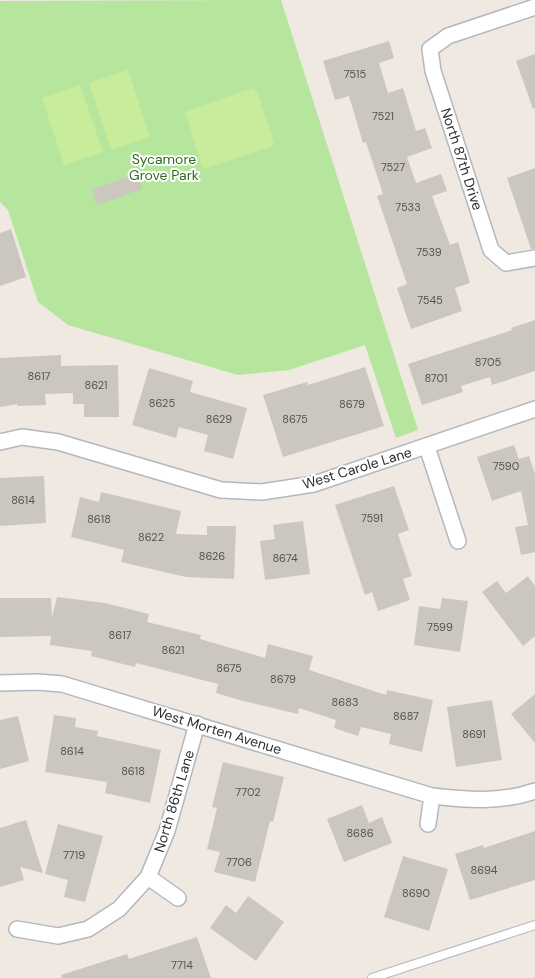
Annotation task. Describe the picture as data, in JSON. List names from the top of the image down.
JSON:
{
  "streets": {
    "street": [
      "North 87th Drive",
      "West Carole Lane",
      "West Morten Avenue",
      "North 86th Lane"
    ]
  },
  "crossings": [
    ["West Morten Avenue", "North 86th Lane"]
  ],
  "parks": ["Sycamore Grove Park"],
  "house_numbers": [
    "7515",
    "7521",
    "7527",
    "7533",
    "7539",
    "7545",
    "8705",
    "8617",
    "8701",
    "8621",
    "8625",
    "8679",
    "8629",
    "8675",
    "7590",
    "8614",
    "7591",
    "8618",
    "8622",
    "8626",
    "8674",
    "7599",
    "8617",
    "8621",
    "8675",
    "8679",
    "8683",
    "8687",
    "8691",
    "8614",
    "8618",
    "7702",
    "8686",
    "7719",
    "7706",
    "8694",
    "8690",
    "7714"
  ]
}
